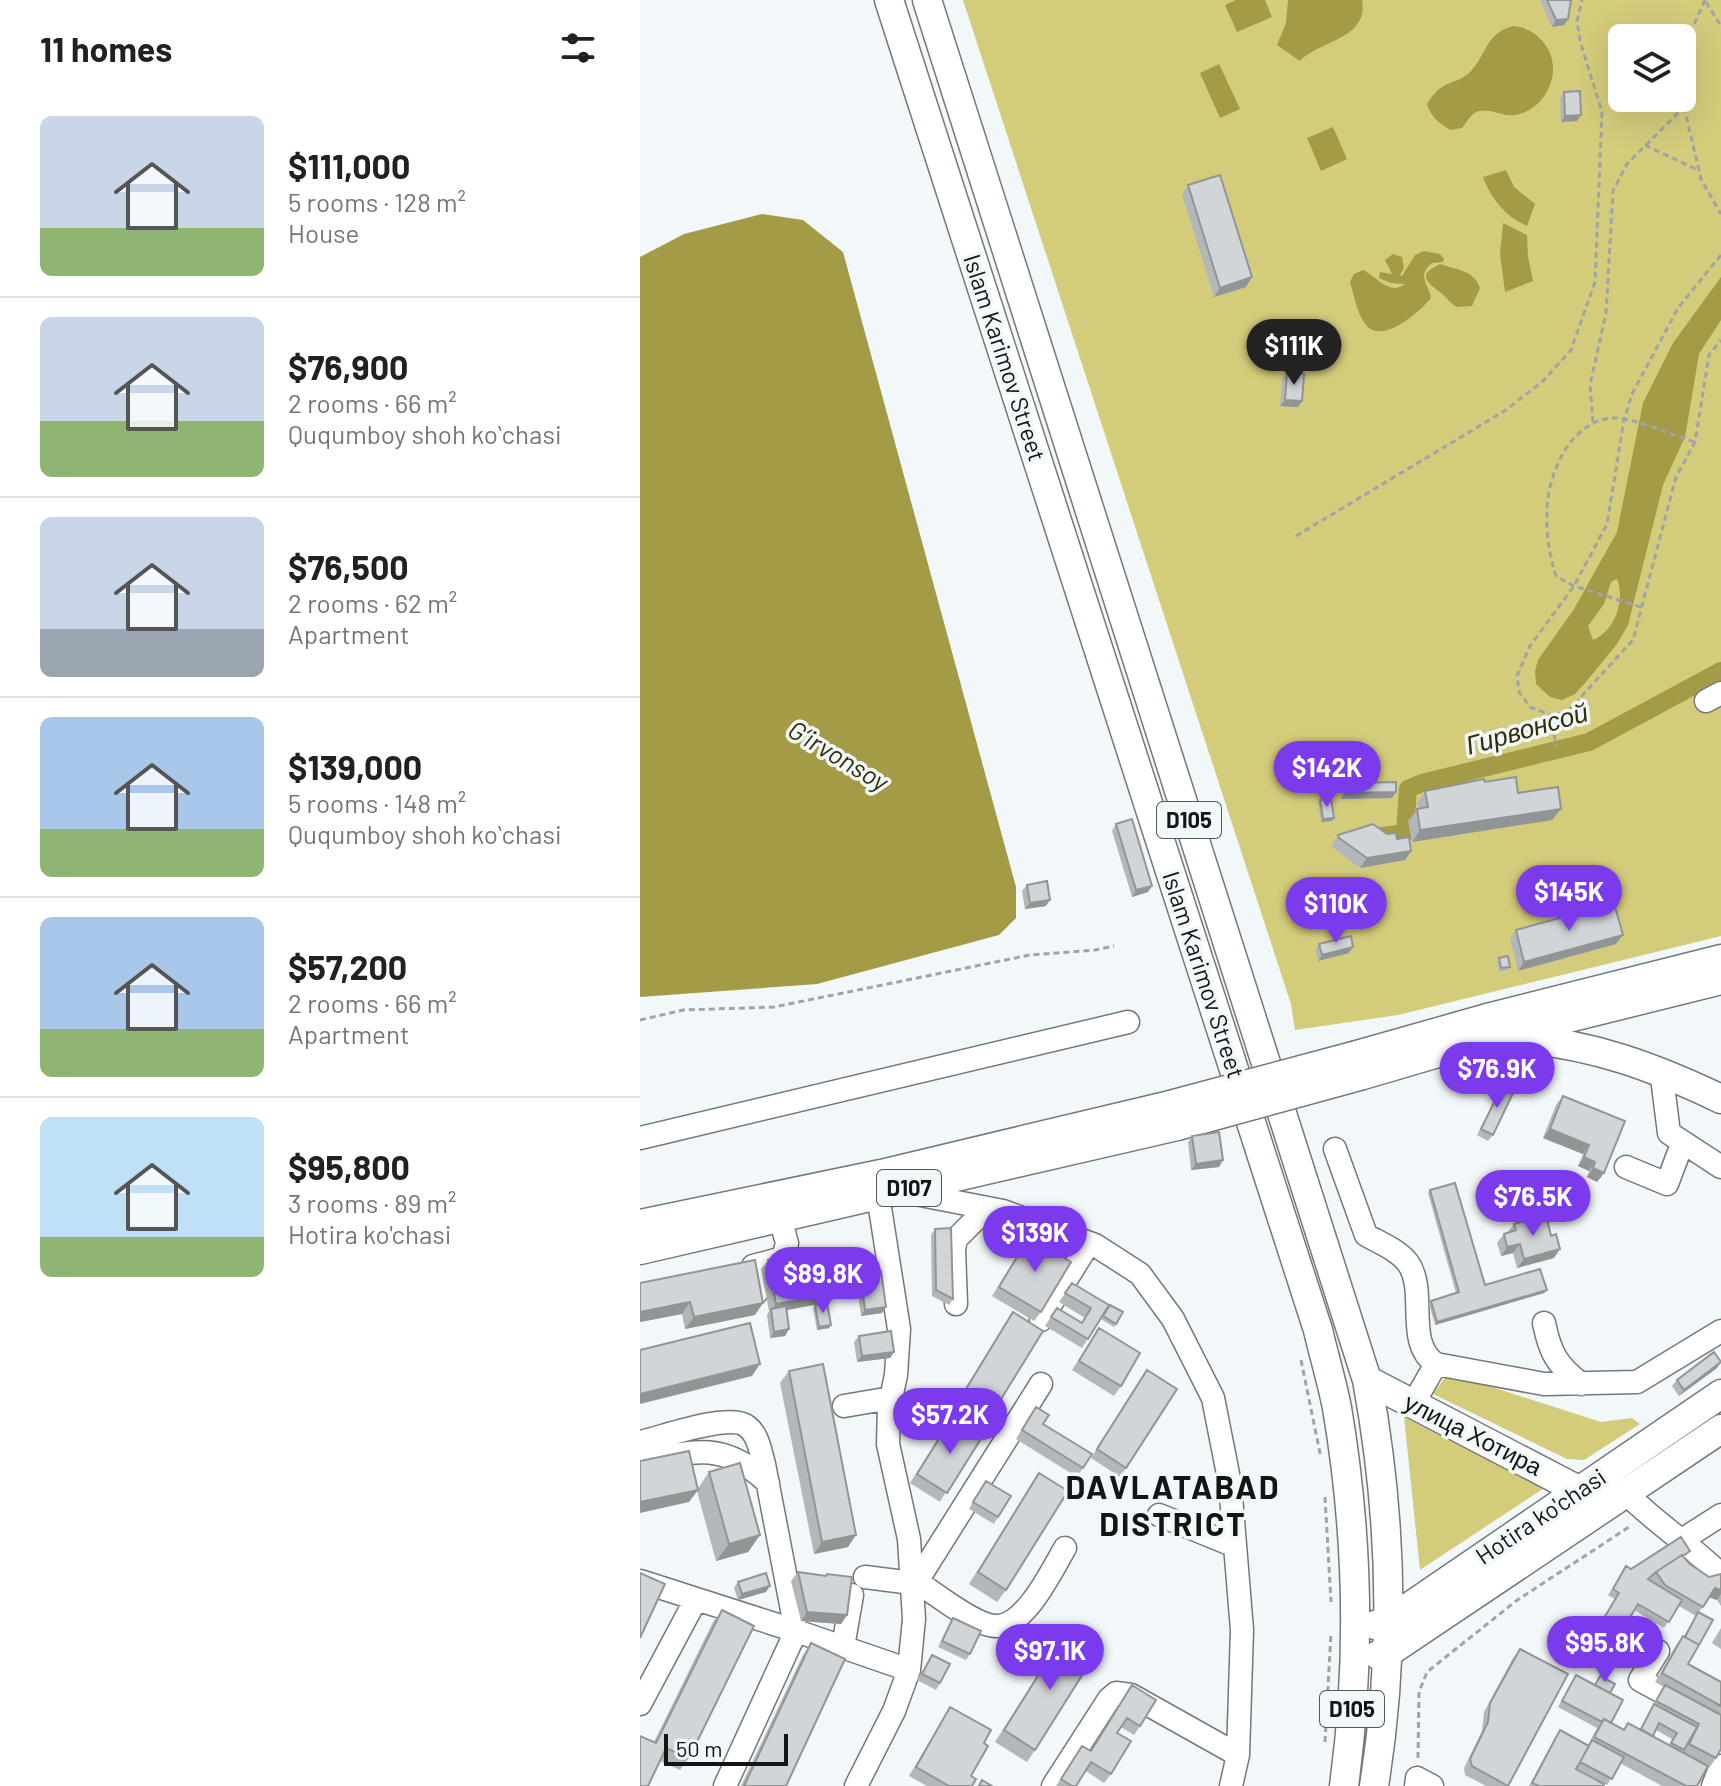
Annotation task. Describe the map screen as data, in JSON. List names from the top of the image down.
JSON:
{
  "streets": {
    "main road": [
      "Islam Karimov Street",
      "D105",
      "D107",
      "улица Хотира",
      "Hotira ko'chasi"
    ]
  },
  "crossings": [
    ["Islam Karimov Street", "улица Хотира"],
    ["Islam Karimov Street", "Hotira ko'chasi"],
    ["улица Хотира", "Hotira ko'chasi"]
  ],
  "districts": ["DAVLATABAD DISTRICT"],
  "water": ["Гирвонсой", "G‘irvonsoy"],
  "scale_bar": "50 m",
  "page": {
    "heading": "11 homes",
    "list": [
      {
        "name": "$111,000",
        "note": "5 rooms · 128 m² · House"
      },
      {
        "name": "$76,900",
        "note": "2 rooms · 66 m² · Ququmboy shoh koʻchasi"
      },
      {
        "name": "$76,500",
        "note": "2 rooms · 62 m² · Apartment"
      },
      {
        "name": "$139,000",
        "note": "5 rooms · 148 m² · Ququmboy shoh koʻchasi"
      },
      {
        "name": "$57,200",
        "note": "2 rooms · 66 m² · Apartment"
      },
      {
        "name": "$95,800",
        "note": "3 rooms · 89 m² · Hotira ko'chasi"
      }
    ],
    "price": [
      "$111K",
      "$142K",
      "$145K",
      "$110K",
      "$76.9K",
      "$76.5K",
      "$139K",
      "$89.8K",
      "$57.2K",
      "$95.8K",
      "$97.1K"
    ],
    "scale": "50 m"
  }
}
